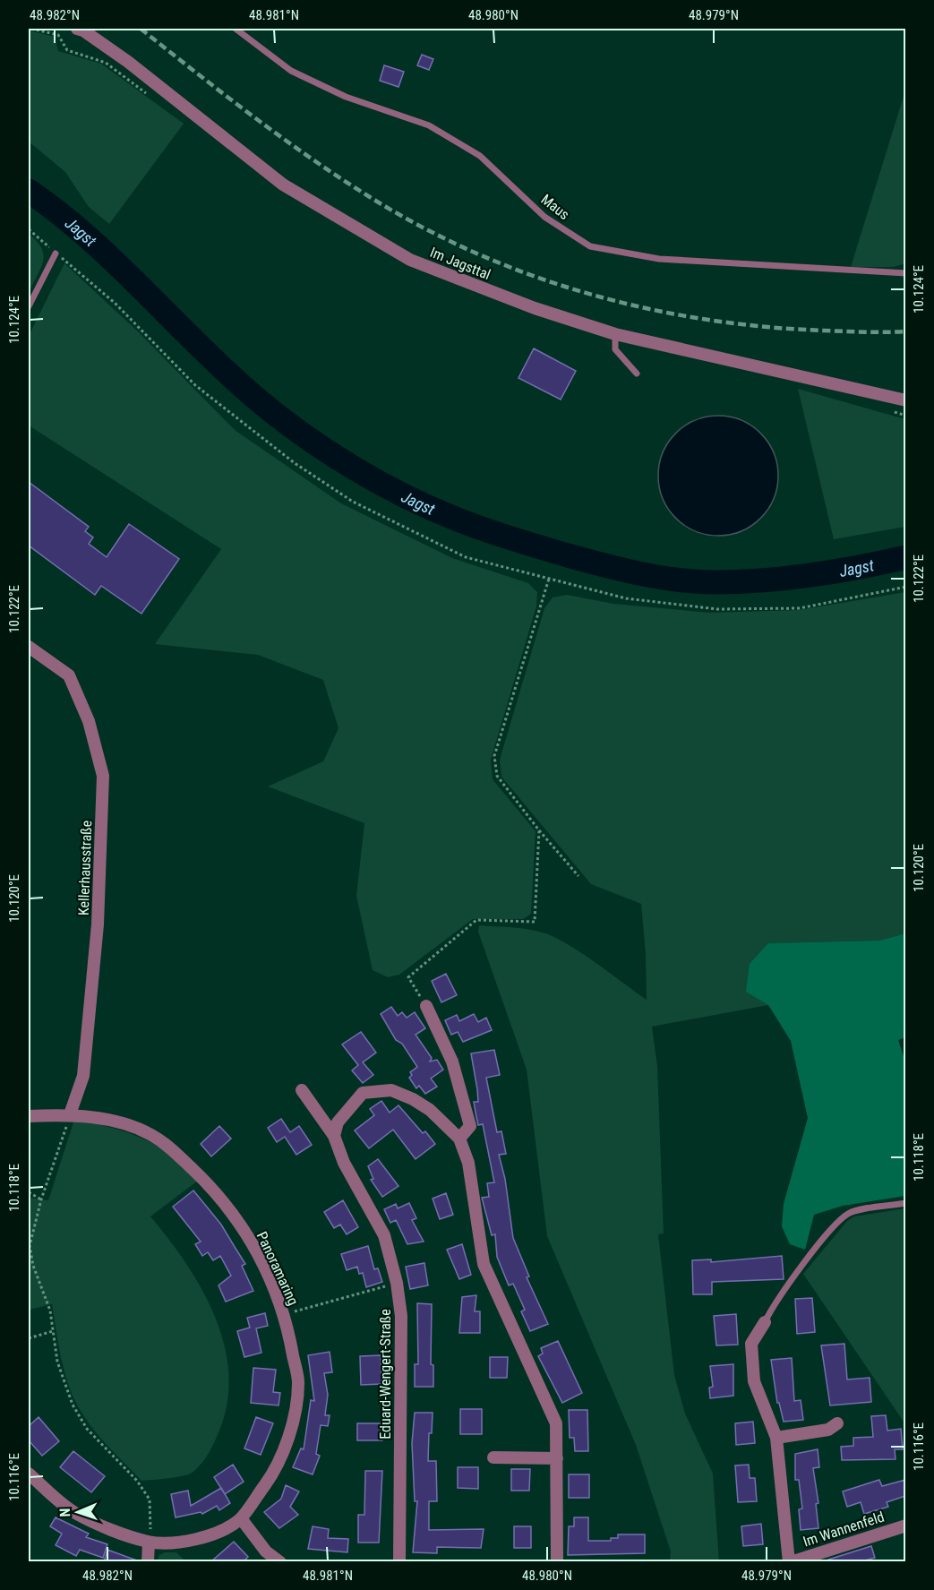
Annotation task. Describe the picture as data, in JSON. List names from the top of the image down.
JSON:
{
  "streets": {
    "street": [
      "Im Jagsttal",
      "Kellerhausstraße",
      "Panoramaring",
      "Eduard-Wengert-Straße",
      "Im Wannenfeld"
    ],
    "lane": ["Maus"]
  },
  "crossings": [
    ["Kellerhausstraße", "Panoramaring"]
  ],
  "water": ["Jagst"],
  "north": "left",
  "coordinates": [
    "48.982°N",
    "48.981°N",
    "48.980°N",
    "48.979°N",
    "10.124°E",
    "10.122°E",
    "10.120°E",
    "10.118°E",
    "10.116°E"
  ]
}
